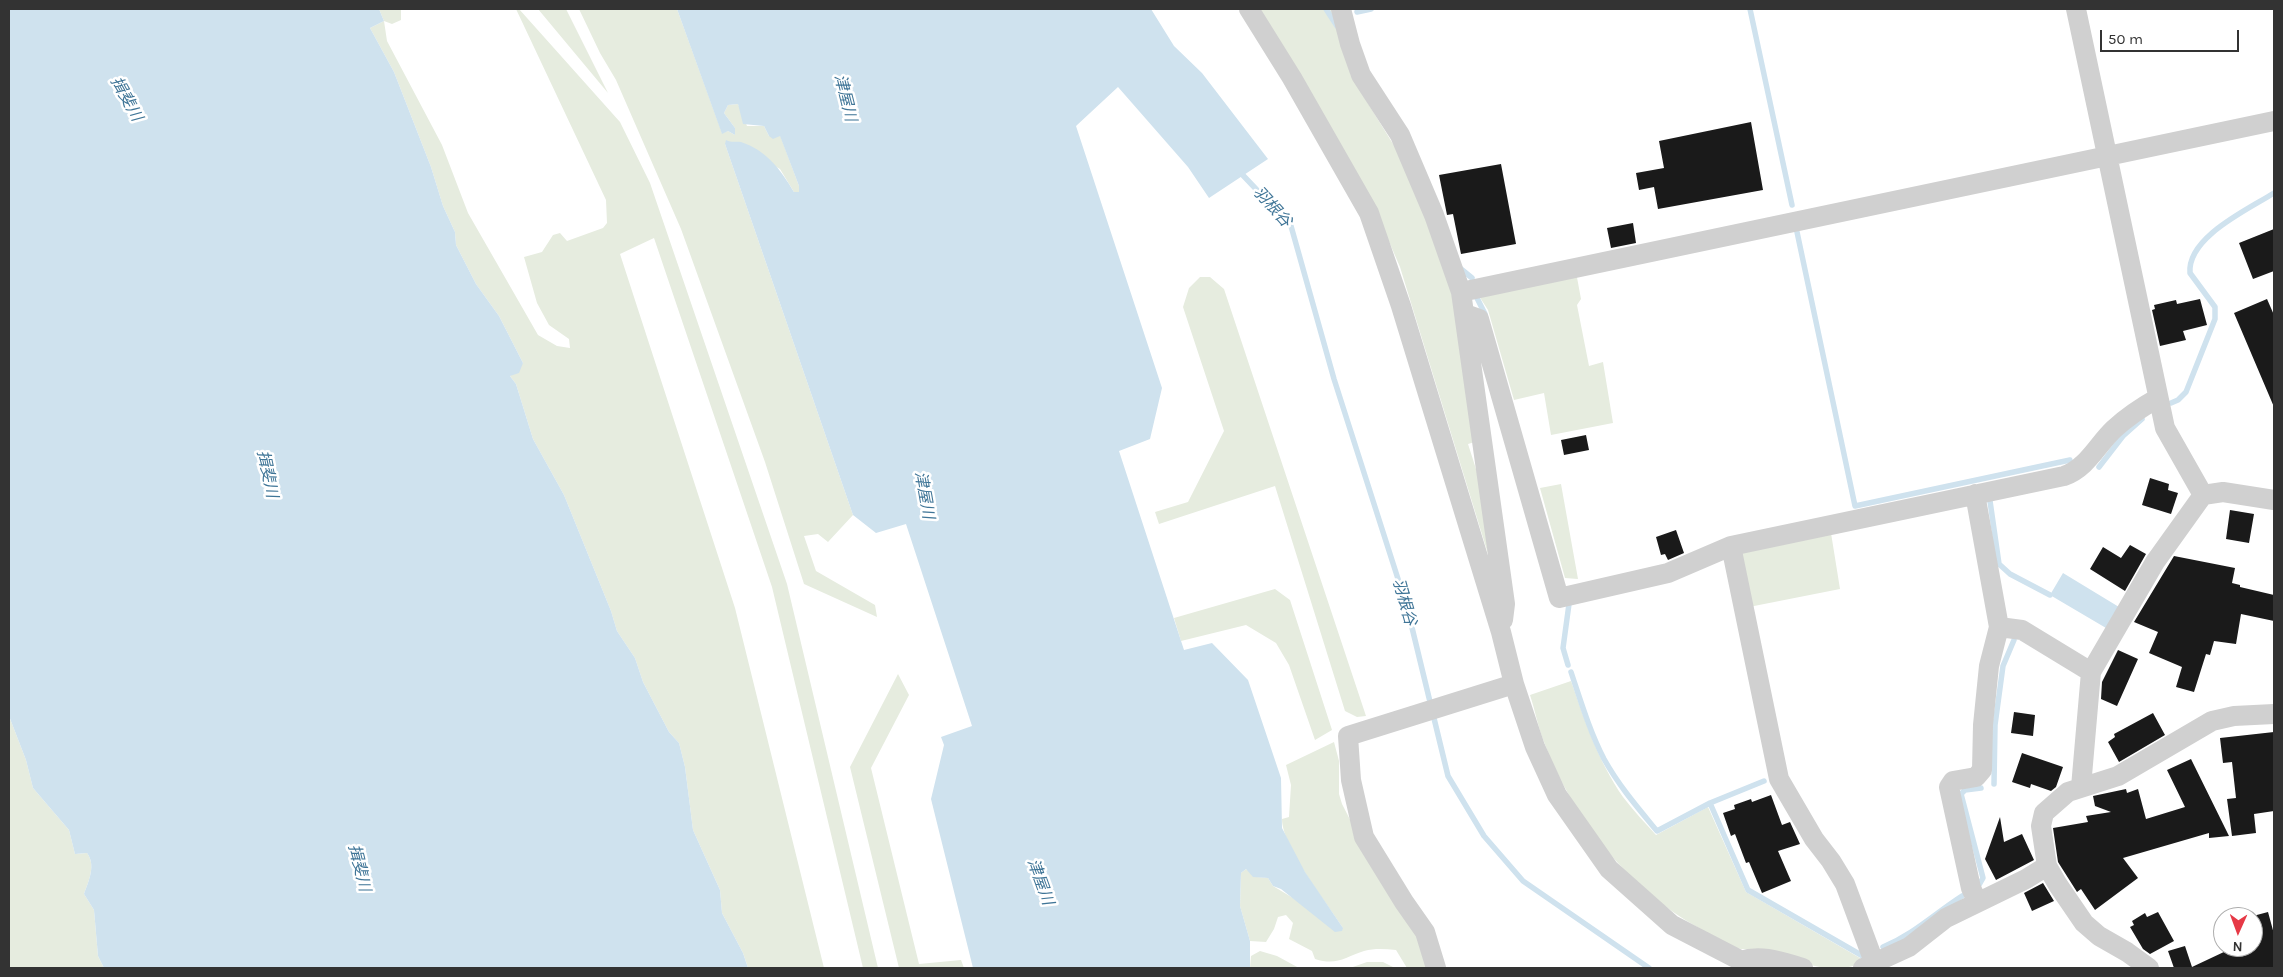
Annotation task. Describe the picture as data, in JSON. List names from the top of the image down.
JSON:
{
  "water": ["津屋川", "揖斐川", "羽根谷"],
  "scale_bar": "50 m",
  "north": "bottom"
}
